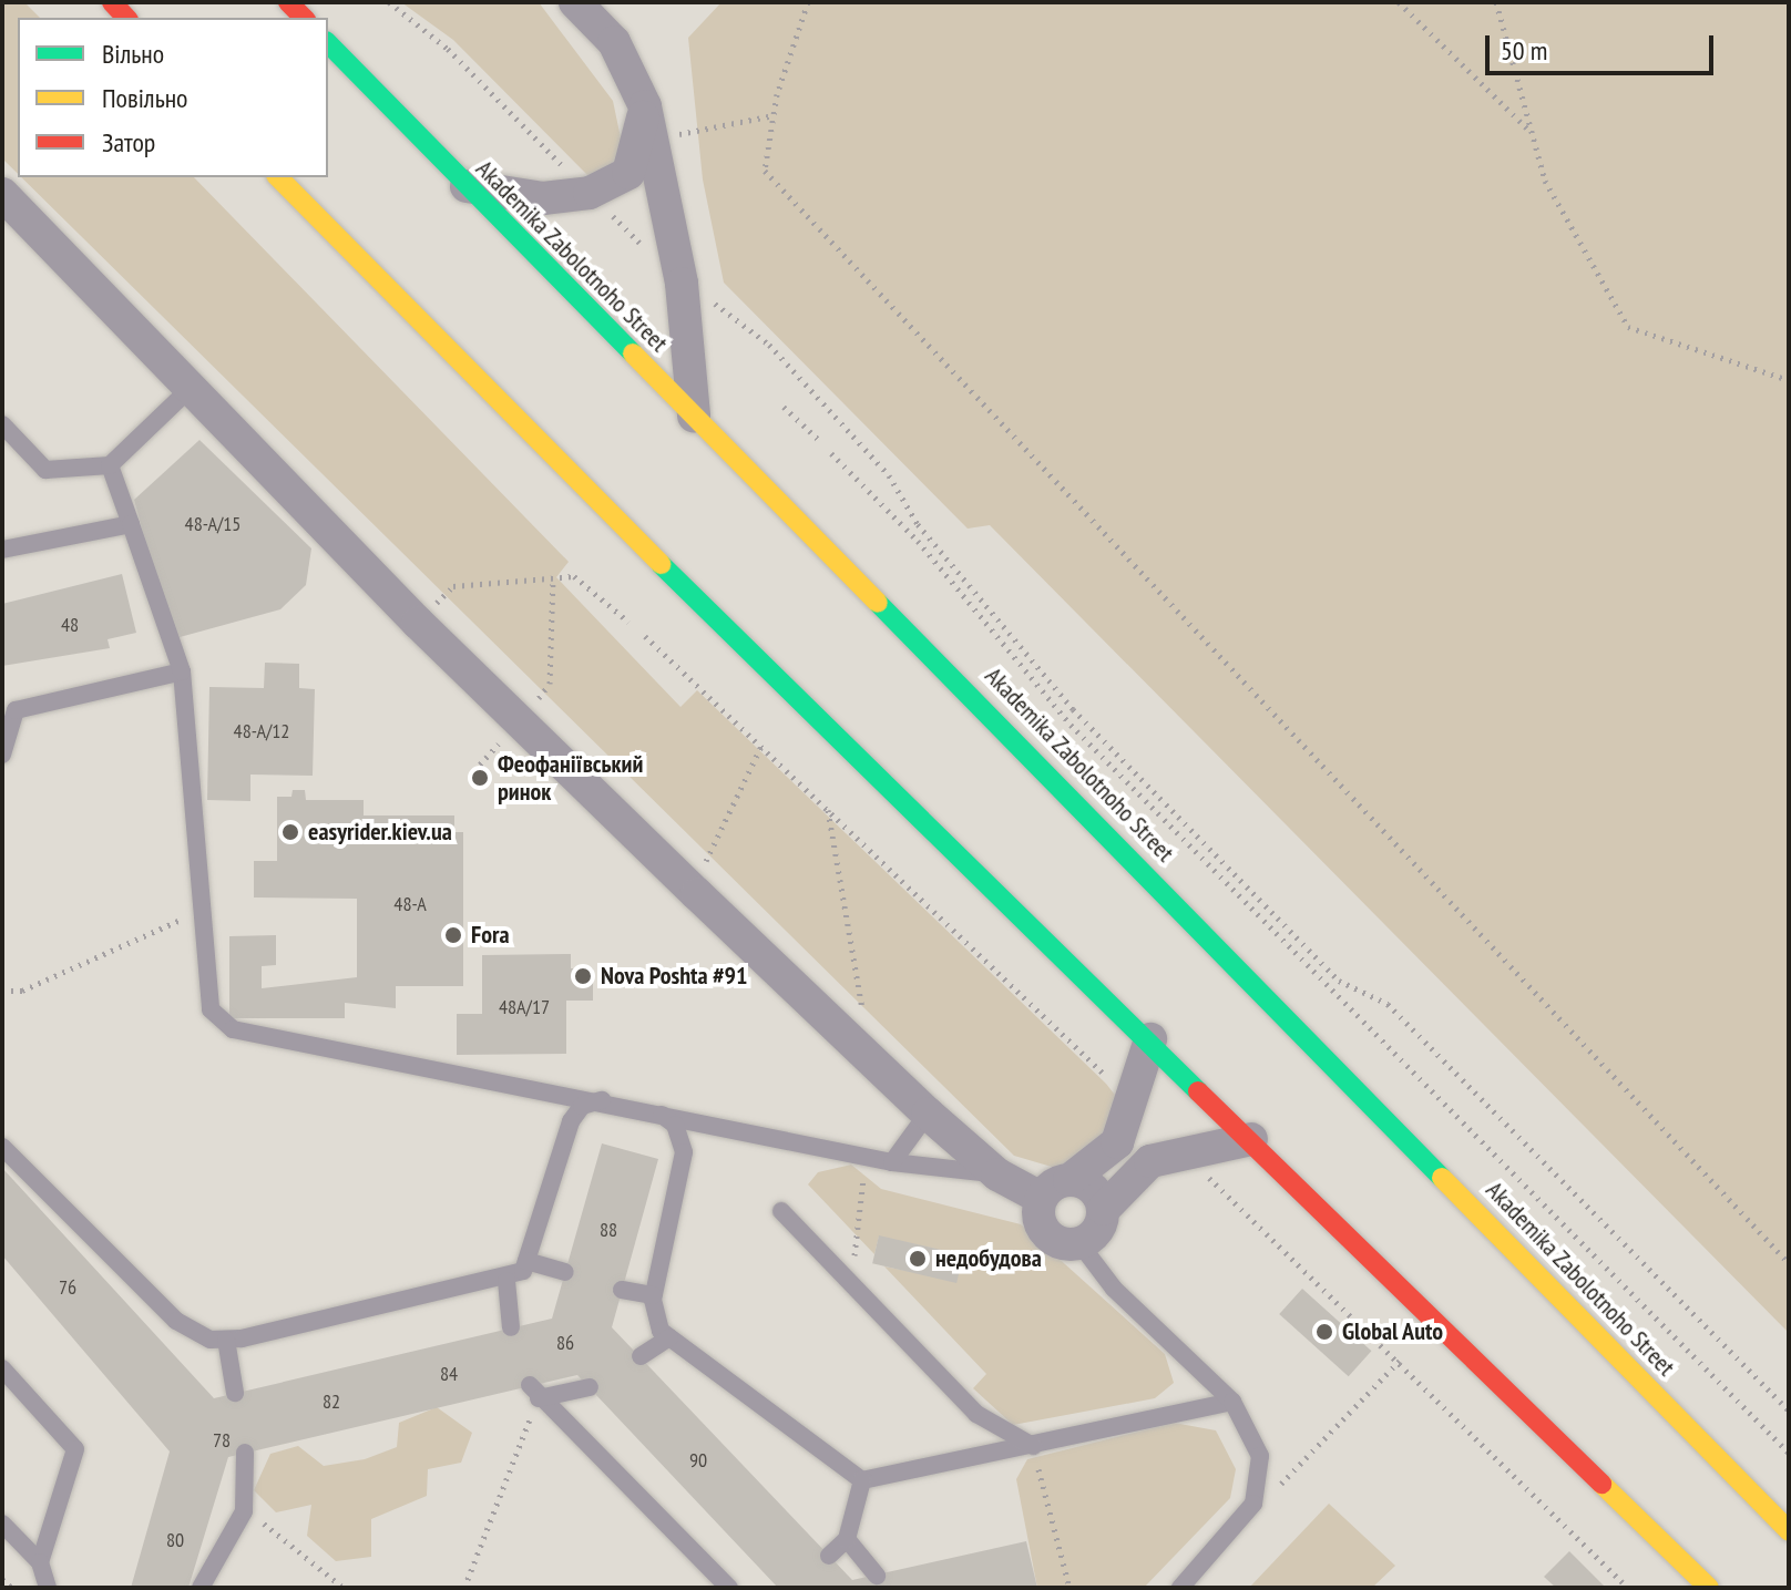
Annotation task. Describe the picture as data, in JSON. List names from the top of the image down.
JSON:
{
  "streets": {
    "highway": ["Akademika Zabolotnoho Street"]
  },
  "places": [
    "Феофаніївський ринок",
    "easyrider.kiev.ua",
    "Fora",
    "Nova Poshta #91",
    "недобудова",
    "Global Auto"
  ],
  "house_numbers": [
    "48-А/15",
    "48",
    "48-А/12",
    "48-А",
    "48А/17",
    "88",
    "76",
    "86",
    "84",
    "82",
    "78",
    "90",
    "80"
  ],
  "legend": ["Вільно", "Повільно", "Затор"],
  "scale_bar": "50 m"
}
